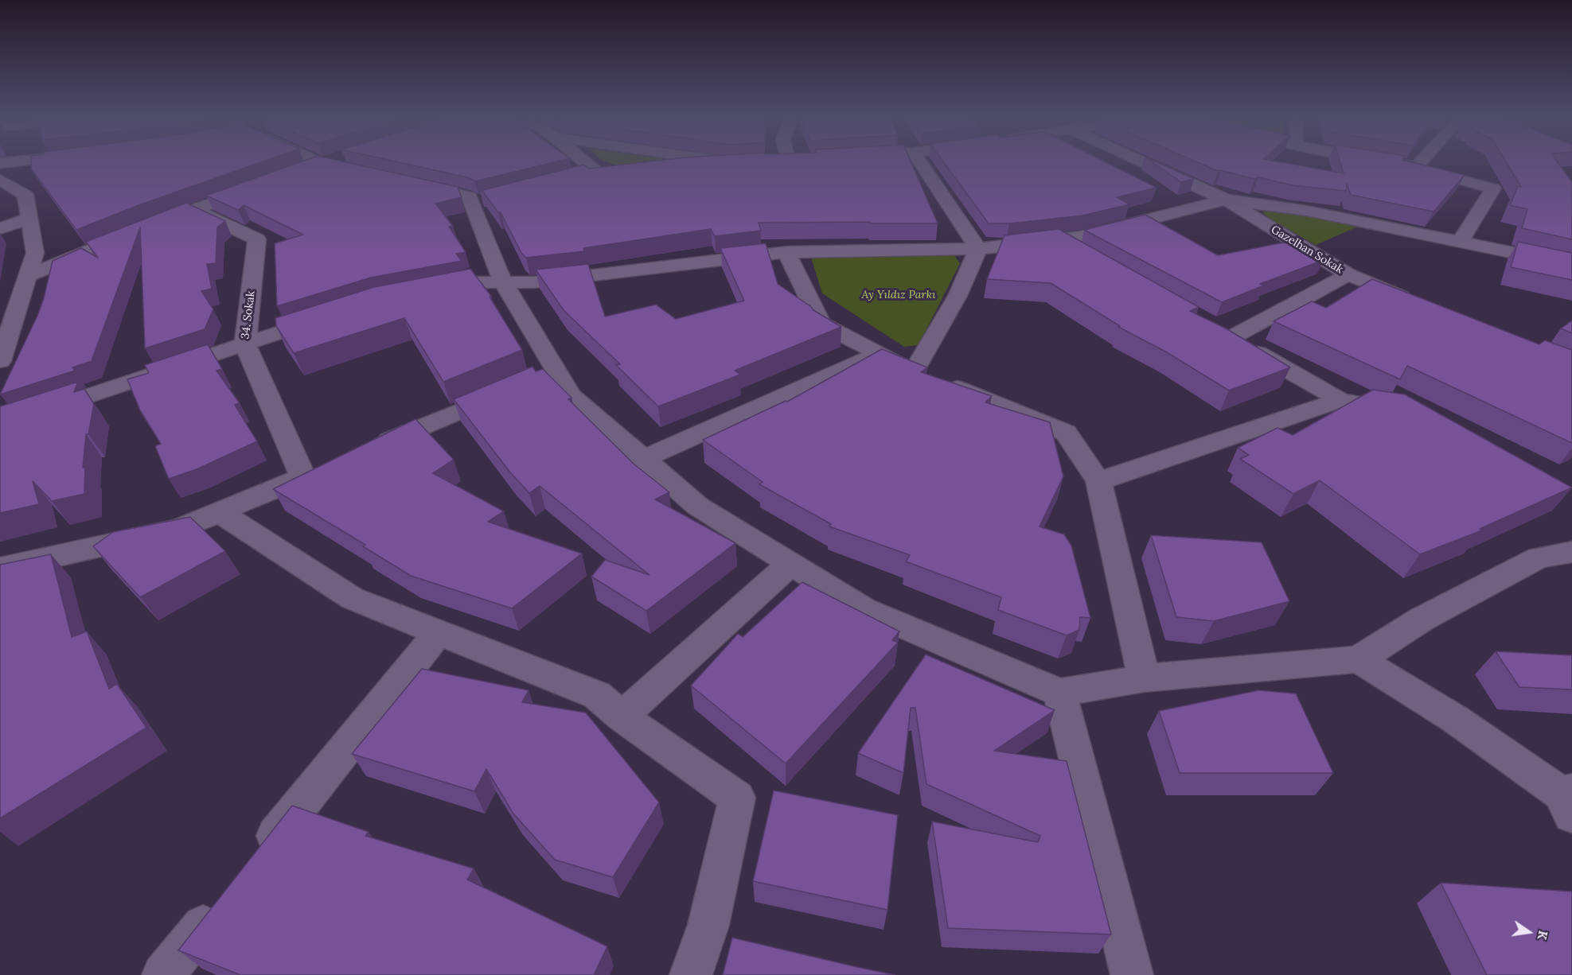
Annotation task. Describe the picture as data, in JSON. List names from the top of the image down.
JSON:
{
  "streets": {
    "street": ["Gazelhan Sokak", "34. Sokak"]
  },
  "parks": ["Ay Yıldız Parkı"],
  "north": "right"
}
